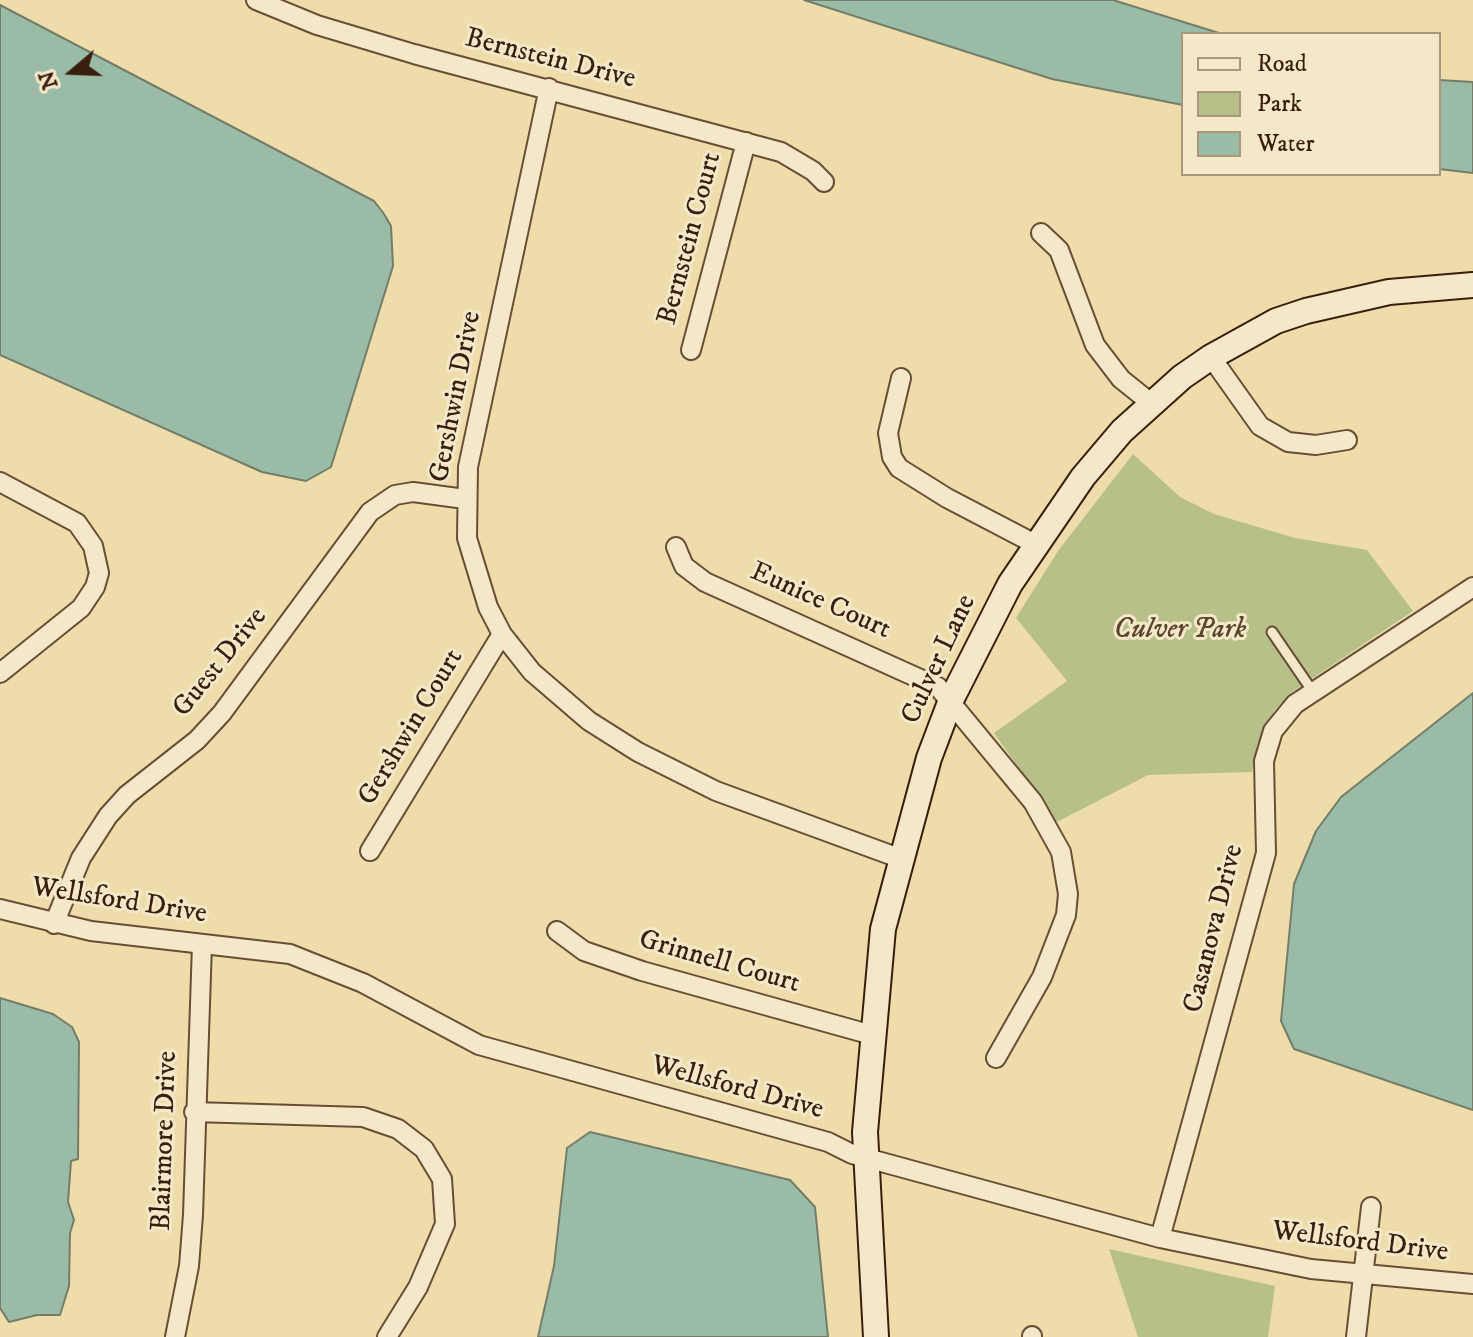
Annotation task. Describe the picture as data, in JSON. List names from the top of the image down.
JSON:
{
  "streets": {
    "street": [
      "Bernstein Drive",
      "Bernstein Court",
      "Gershwin Drive",
      "Eunice Court",
      "Culver Lane",
      "Guest Drive",
      "Gershwin Court",
      "Wellsford Drive",
      "Casanova Drive",
      "Grinnell Court",
      "Blairmore Drive"
    ]
  },
  "crossings": [
    ["Bernstein Drive", "Bernstein Court"],
    ["Bernstein Drive", "Gershwin Drive"],
    ["Gershwin Drive", "Culver Lane"],
    ["Gershwin Drive", "Guest Drive"],
    ["Gershwin Drive", "Gershwin Court"],
    ["Eunice Court", "Culver Lane"],
    ["Culver Lane", "Wellsford Drive"],
    ["Culver Lane", "Grinnell Court"],
    ["Guest Drive", "Wellsford Drive"],
    ["Wellsford Drive", "Casanova Drive"],
    ["Wellsford Drive", "Blairmore Drive"]
  ],
  "parks": ["Culver Park"],
  "legend": ["Road", "Park", "Water"],
  "north": "left"
}
